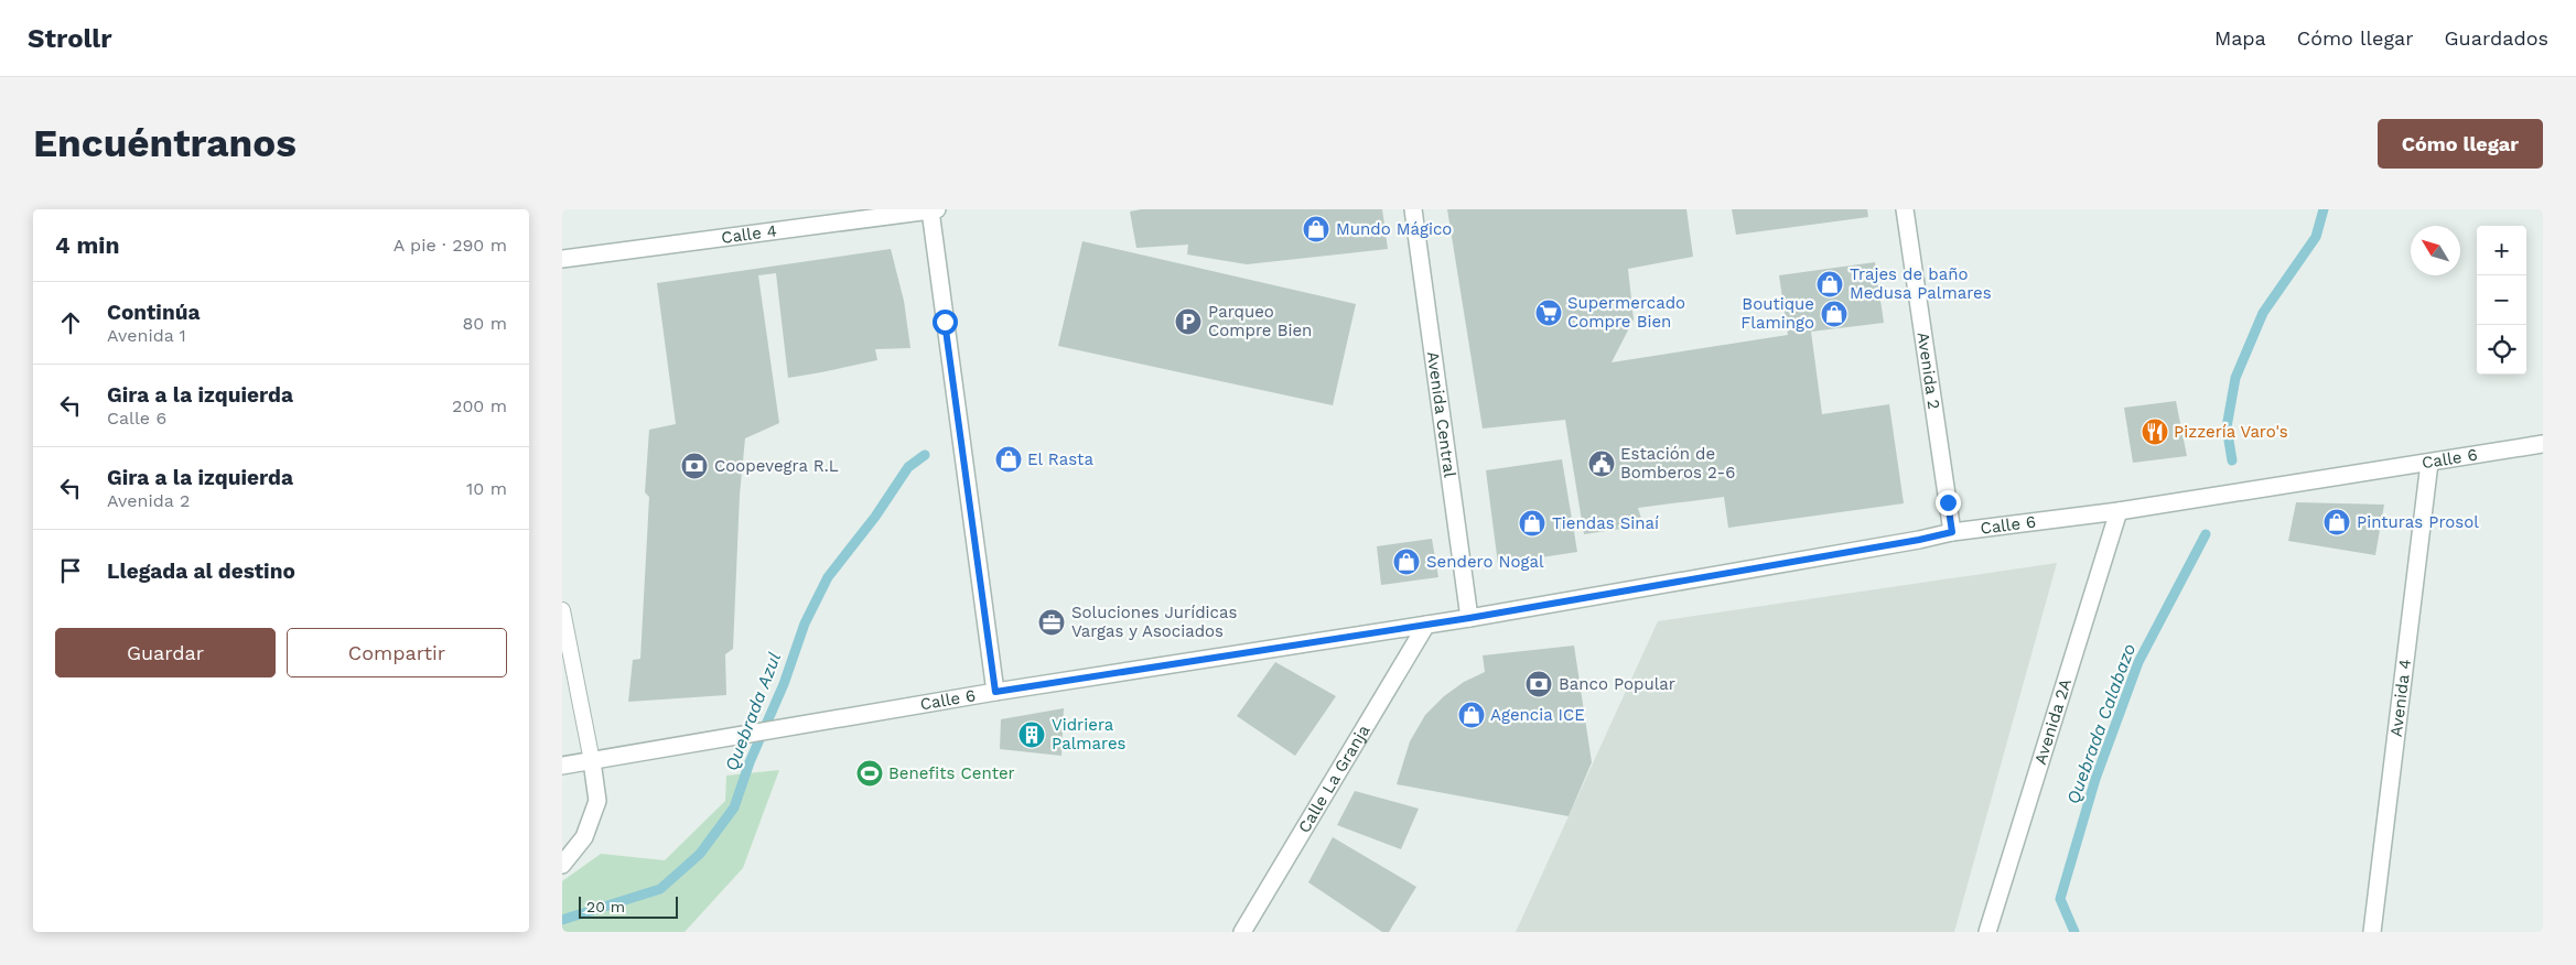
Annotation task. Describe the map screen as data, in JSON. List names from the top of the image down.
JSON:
{
  "streets": {
    "street": [
      "Calle 4",
      "Avenida 2",
      "Avenida Central",
      "Calle 6",
      "Avenida 4",
      "Avenida 2A",
      "Calle La Granja"
    ]
  },
  "crossings": [
    ["Avenida 2", "Calle 6"],
    ["Avenida Central", "Calle 6"],
    ["Calle 6", "Avenida 4"],
    ["Calle 6", "Avenida 2A"],
    ["Calle 6", "Calle La Granja"]
  ],
  "water": ["Quebrada Azul", "Quebrada Calabazo"],
  "places": {
    "shop": [
      "Mundo Mágico",
      "Trajes de baño Medusa Palmares",
      "Boutique Flamingo",
      "El Rasta",
      "Pinturas Prosol",
      "Tiendas Sinaí",
      "Sendero Nogal",
      "Agencia ICE"
    ],
    "supermarket": ["Supermercado Compre Bien"],
    "parking": ["Parqueo Compre Bien"],
    "restaurant": ["Pizzería Varo's"],
    "public building": ["Estación de Bomberos 2-6"],
    "bank": ["Coopevegra R.L", "Banco Popular"],
    "office": ["Soluciones Jurídicas Vargas y Asociados"],
    "building": ["Vidriera Palmares"],
    "sports": ["Benefits Center"]
  },
  "scale_bar": "20 m",
  "north": "top left",
  "page": {
    "header": "Strollr",
    "nav": ["Mapa", "Cómo llegar", "Guardados"],
    "buttons": [
      "Cómo llegar",
      ["Guardar", "Compartir"]
    ],
    "title": "Encuéntranos",
    "heading": ["4 min", "A pie · 290 m"],
    "map_buttons": ["+", "−"],
    "list": [
      ["Continúa", "Avenida 1", "80 m"],
      ["Gira a la izquierda", "Calle 6", "200 m"],
      ["Gira a la izquierda", "Avenida 2", "10 m"],
      "Llegada al destino"
    ],
    "scale": "20 m"
  }
}
